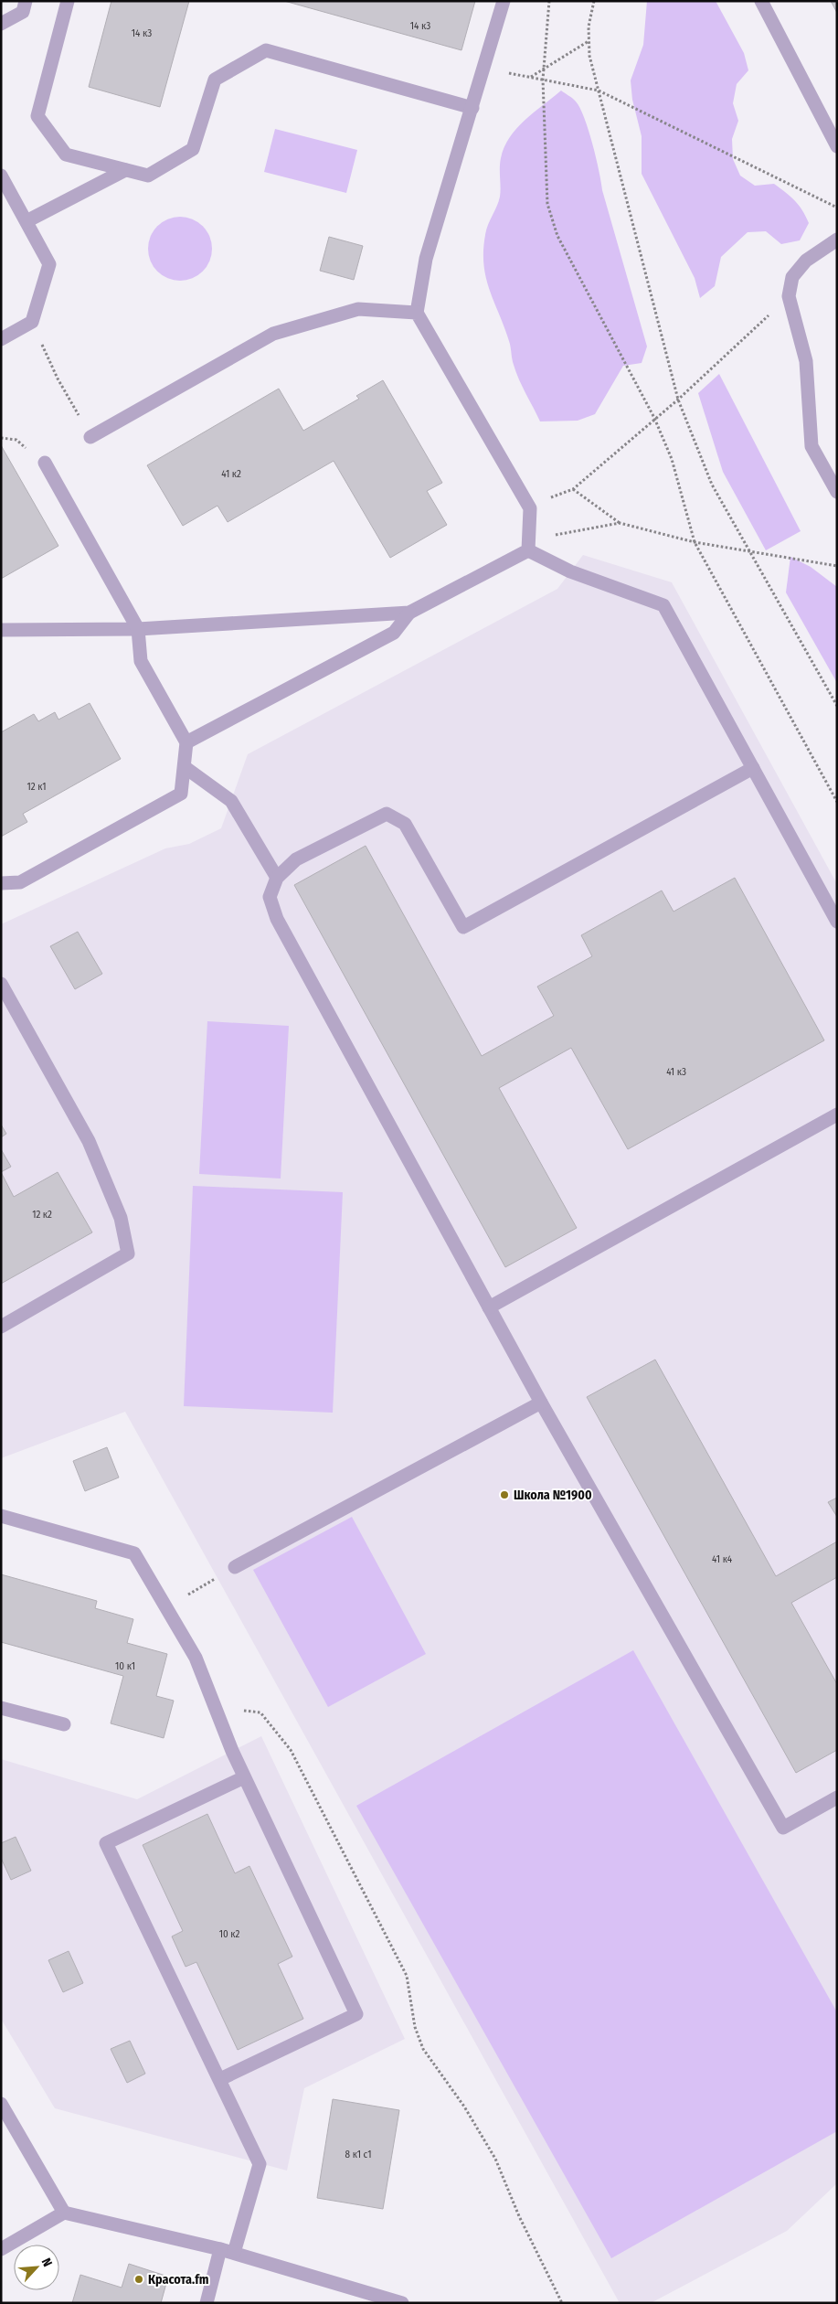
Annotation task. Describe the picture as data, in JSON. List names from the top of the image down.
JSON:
{
  "places": ["Школа №1900", "Красота.fm"],
  "house_numbers": [
    "14 к3",
    "14 к3",
    "41 к2",
    "12 к1",
    "41 к3",
    "12 к2",
    "41 к4",
    "10 к1",
    "10 к2",
    "8 к1 с1"
  ],
  "north": "top right"
}
